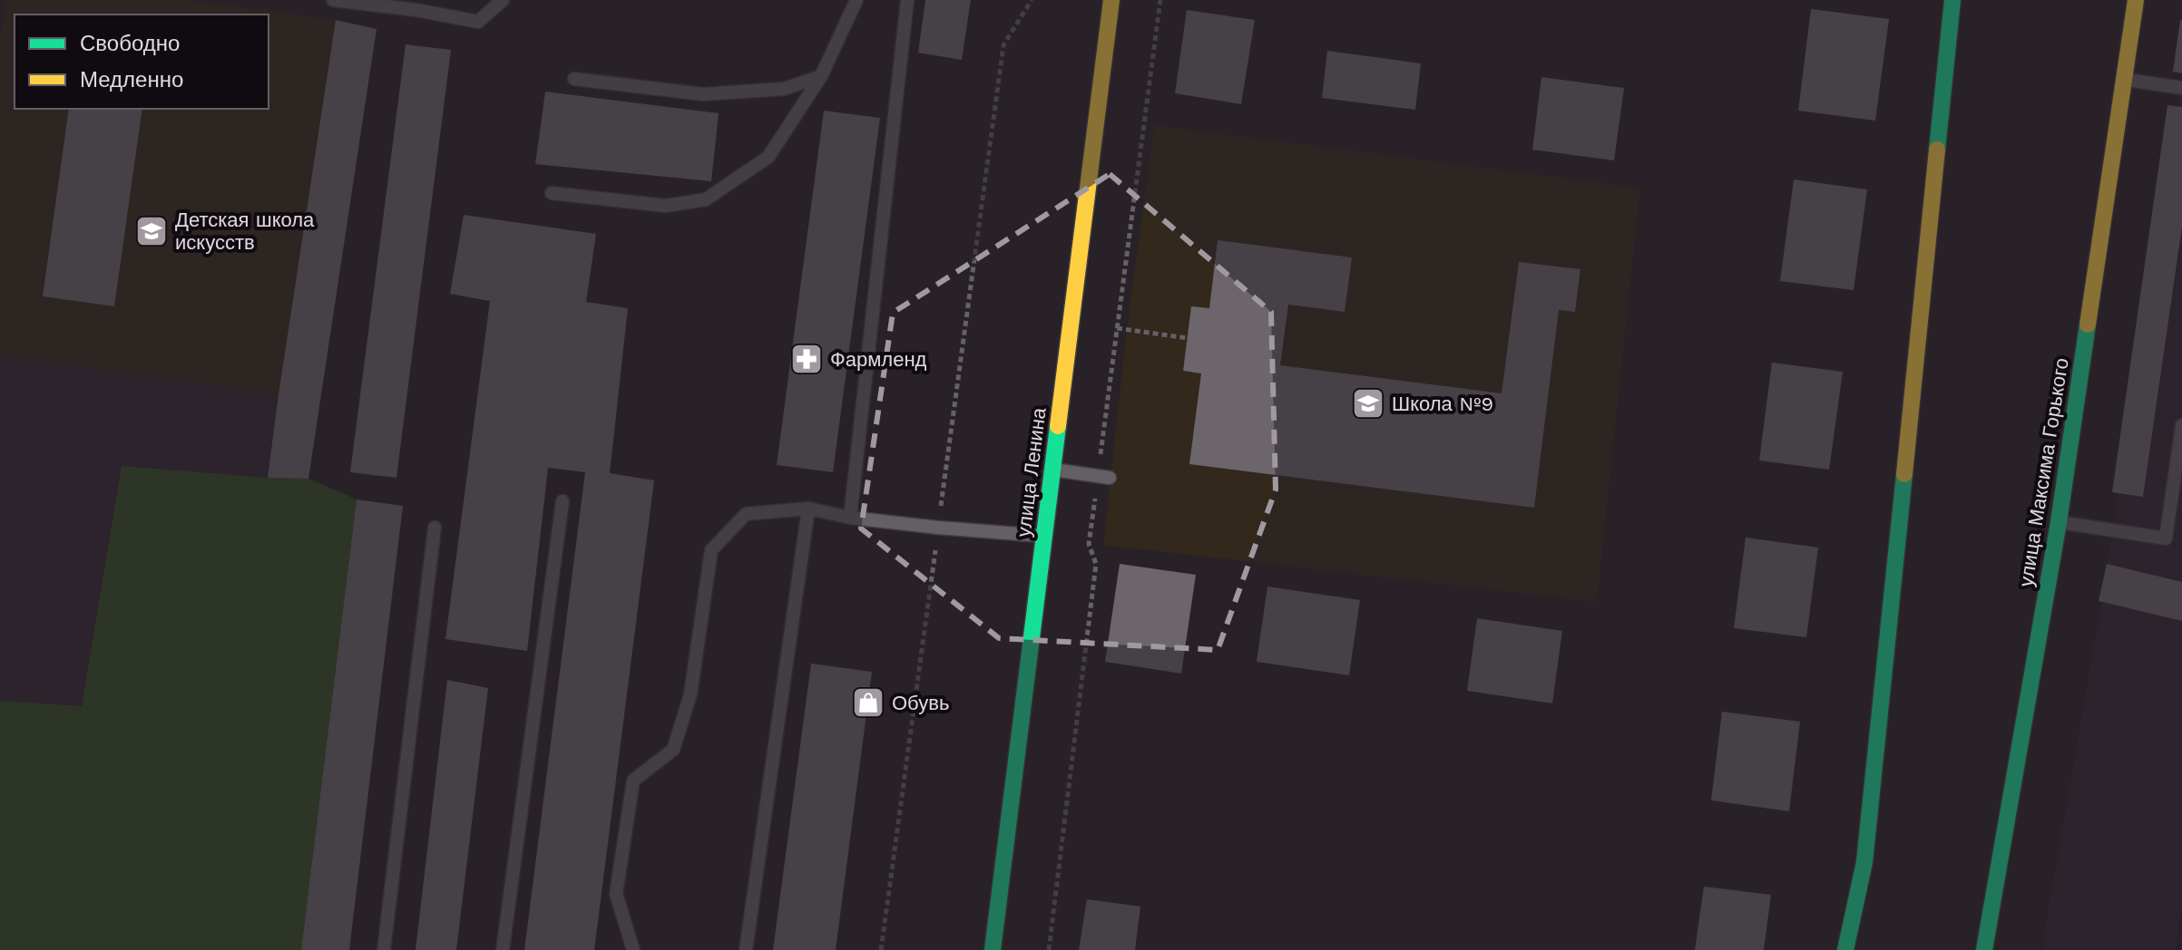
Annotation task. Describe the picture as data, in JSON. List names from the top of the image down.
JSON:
{
  "streets": {
    "street": ["улица Ленина", "улица Максима Горького"]
  },
  "places": {
    "school or university": ["Детская школа искусств", "Школа №9"],
    "pharmacy": ["Фармленд"],
    "shop": ["Обувь"]
  },
  "legend": ["Свободно", "Медленно"]
}
